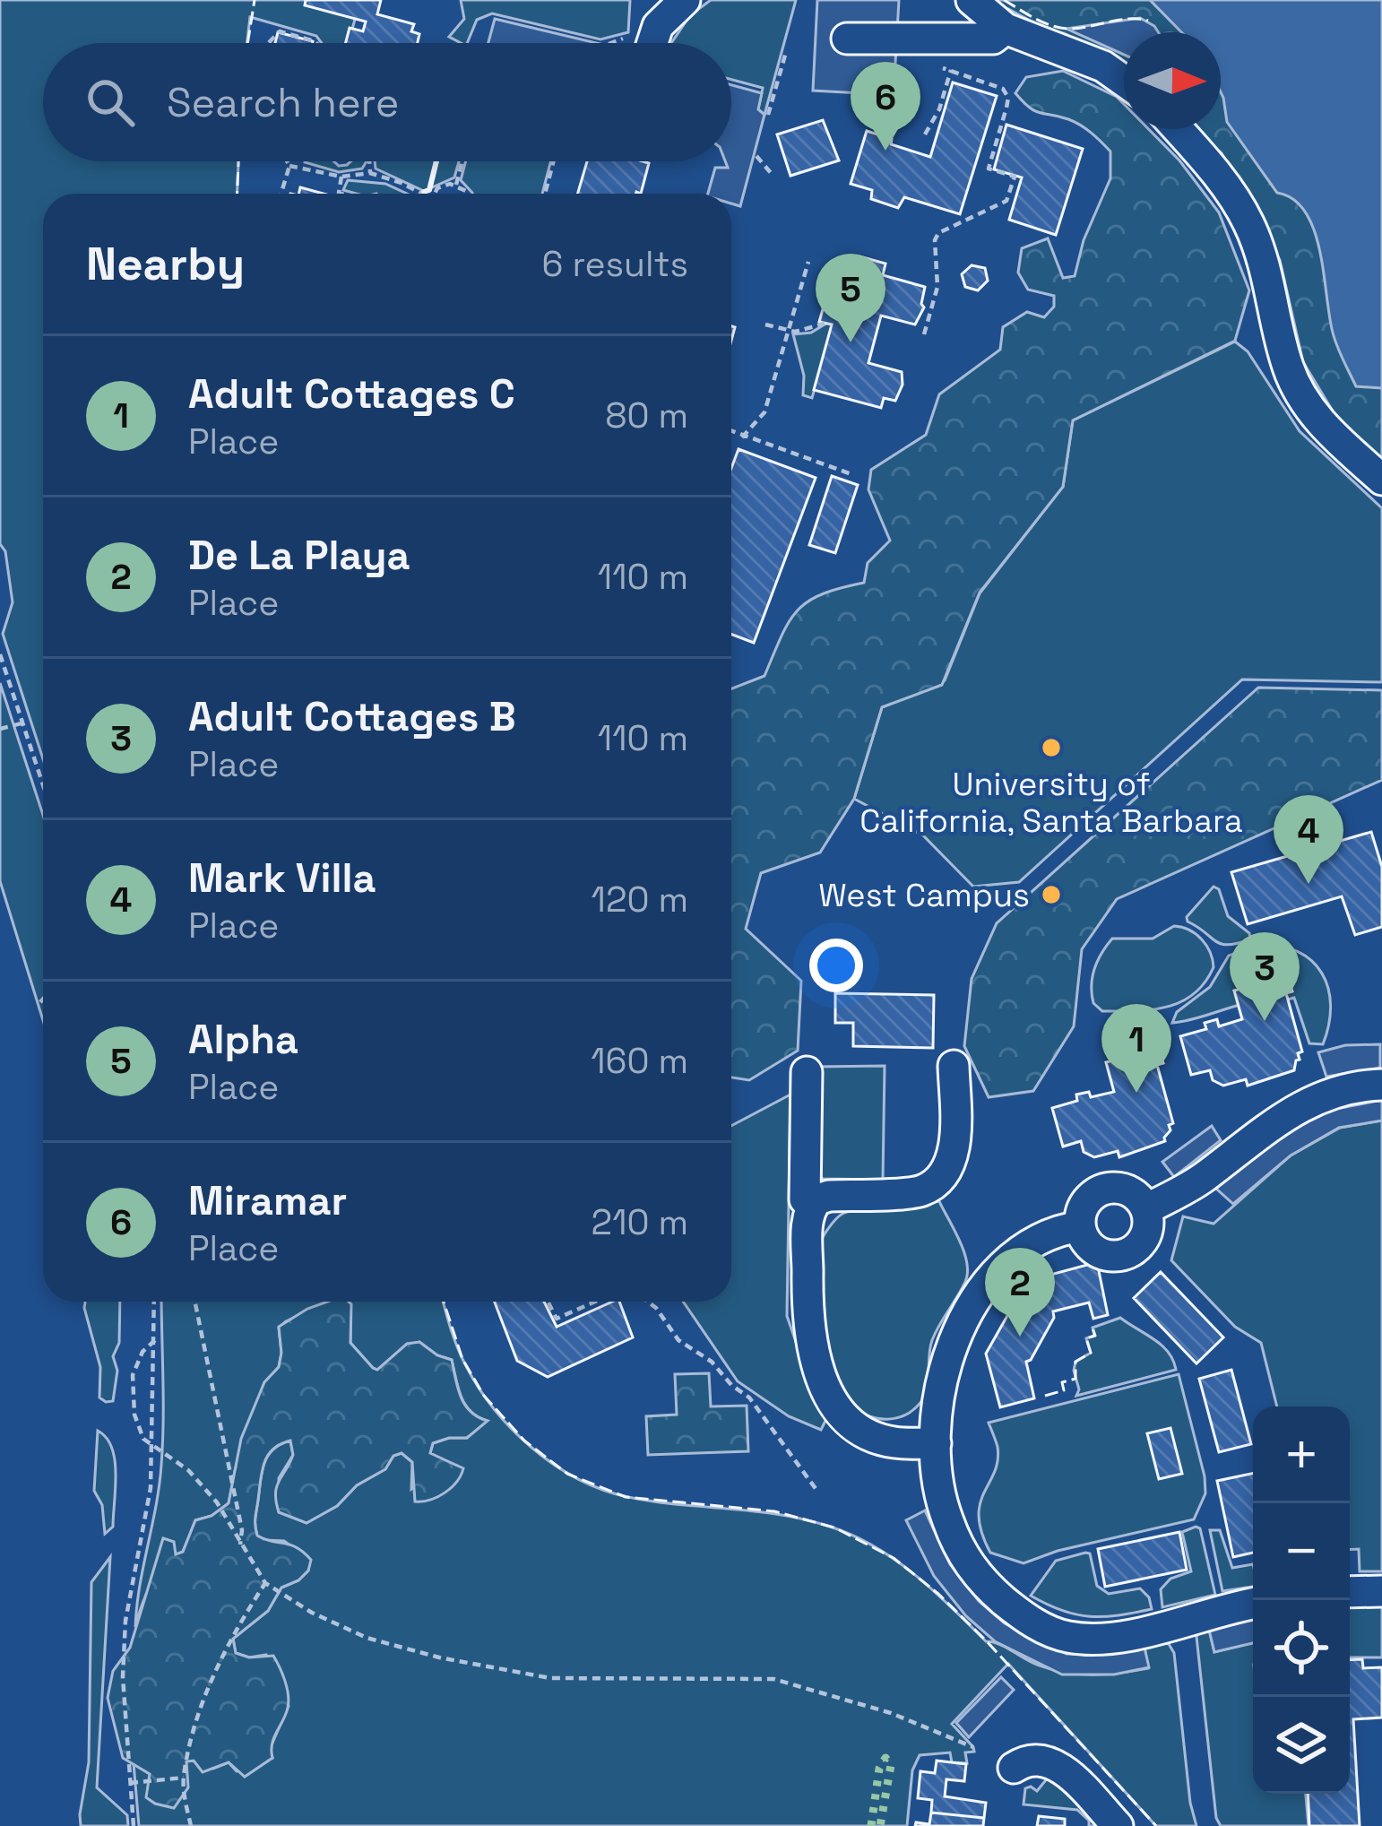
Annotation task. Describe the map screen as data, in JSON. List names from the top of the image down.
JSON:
{
  "places": ["University of California, Santa Barbara", "West Campus"],
  "north": "right",
  "page": {
    "search": "Search here",
    "pins": [
      "6",
      "5",
      "4",
      "3",
      "1",
      "2"
    ],
    "heading": ["Nearby", "6 results"],
    "list": [
      {
        "mark": "1",
        "name": "Adult Cottages C",
        "note": "Place",
        "value": "80 m"
      },
      {
        "mark": "2",
        "name": "De La Playa",
        "note": "Place",
        "value": "110 m"
      },
      {
        "mark": "3",
        "name": "Adult Cottages B",
        "note": "Place",
        "value": "110 m"
      },
      {
        "mark": "4",
        "name": "Mark Villa",
        "note": "Place",
        "value": "120 m"
      },
      {
        "mark": "5",
        "name": "Alpha",
        "note": "Place",
        "value": "160 m"
      },
      {
        "mark": "6",
        "name": "Miramar",
        "note": "Place",
        "value": "210 m"
      }
    ],
    "map_buttons": ["+", "−"]
  }
}
